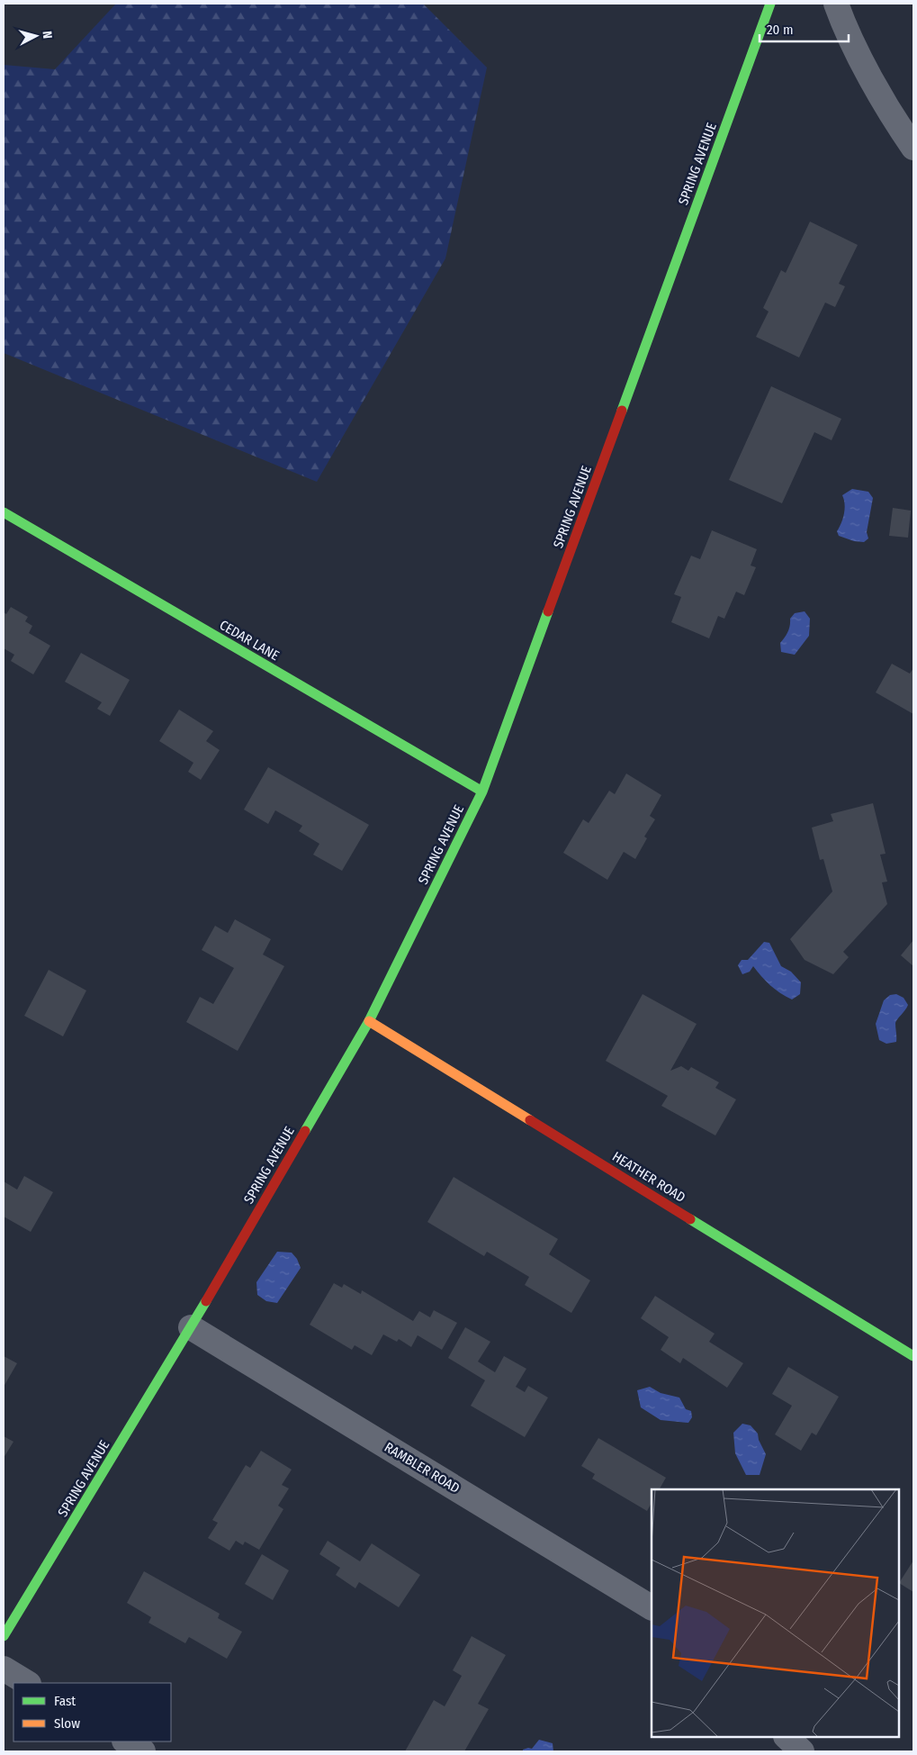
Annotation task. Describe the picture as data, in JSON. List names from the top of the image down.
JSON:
{
  "streets": {
    "street": [
      "SPRING AVENUE",
      "CEDAR LANE",
      "HEATHER ROAD",
      "RAMBLER ROAD"
    ]
  },
  "crossings": [
    ["SPRING AVENUE", "CEDAR LANE"],
    ["SPRING AVENUE", "HEATHER ROAD"],
    ["SPRING AVENUE", "RAMBLER ROAD"]
  ],
  "legend": ["Fast", "Slow"],
  "scale_bar": "20 m",
  "north": "right"
}
